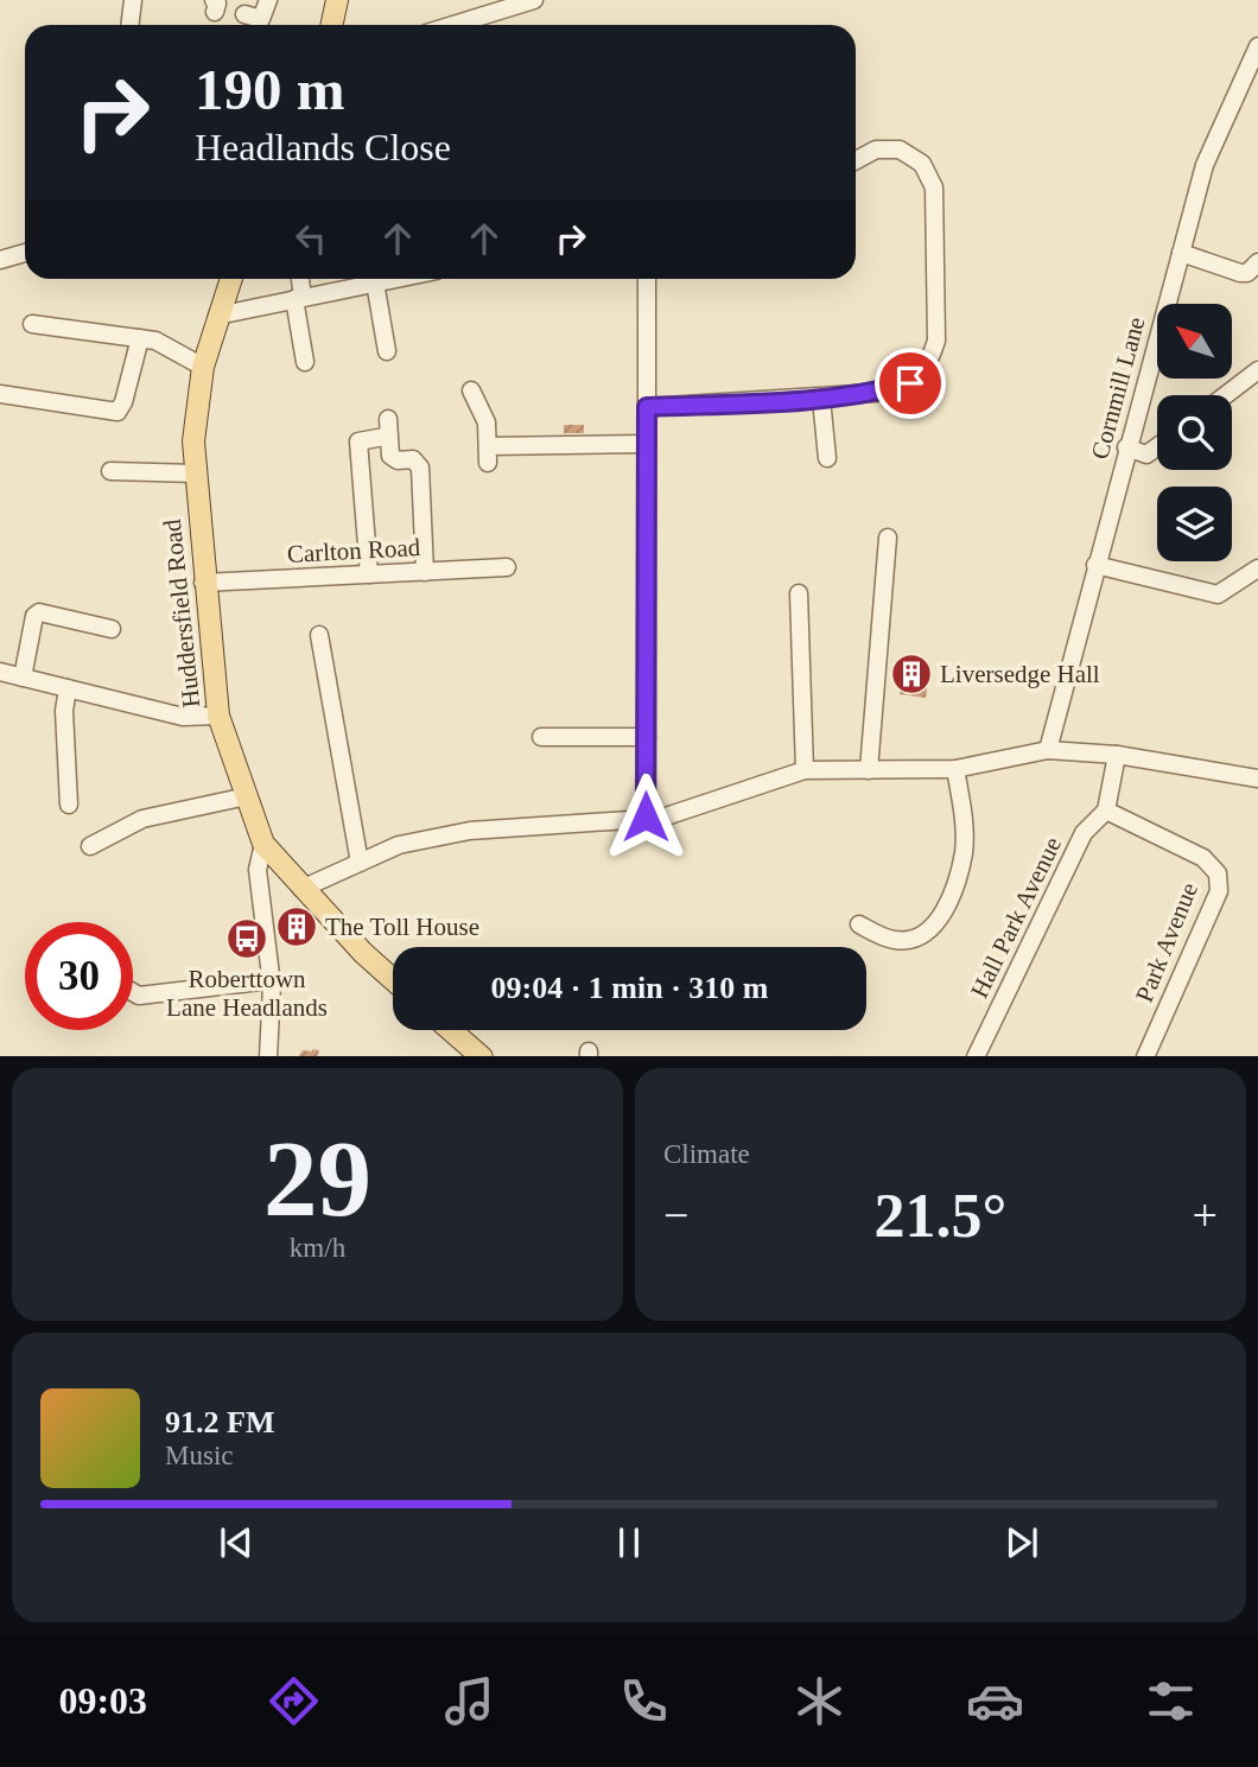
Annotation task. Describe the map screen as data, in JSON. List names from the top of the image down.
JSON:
{
  "streets": {
    "main road": ["Huddersfield Road"],
    "street": [
      "Cornmill Lane",
      "Carlton Road",
      "Hall Park Avenue",
      "Park Avenue"
    ]
  },
  "crossings": [
    ["Carlton Road", "Huddersfield Road"],
    ["Hall Park Avenue", "Park Avenue"]
  ],
  "places": {
    "building": ["Liversedge Hall", "The Toll House"],
    "bus stop": ["Roberttown Lane Headlands"]
  },
  "north": "top left",
  "page": {
    "turn": ["190 m", "Headlands Close"],
    "limit": "30",
    "trip": "09:04 · 1 min · 310 m",
    "tile": [
      ["29", "km/h"],
      "Climate"
    ],
    "heat": ["−", "21.5°", "+"],
    "song": ["91.2 FM", "Music"],
    "tabs": "09:03"
  }
}
